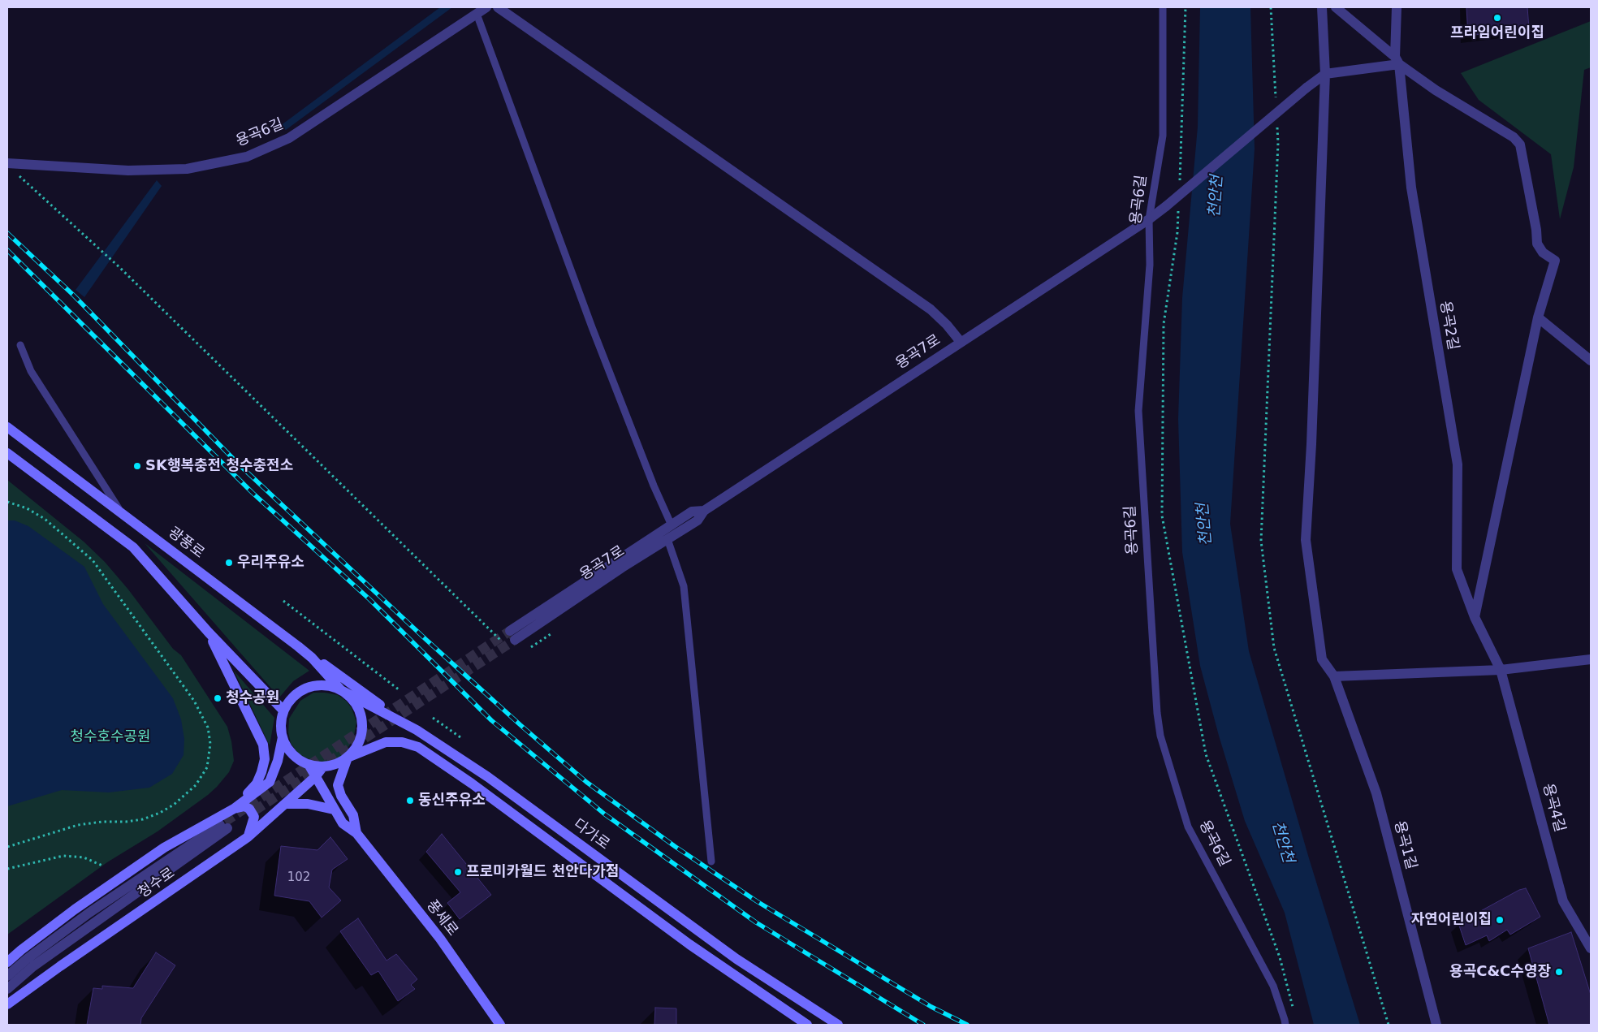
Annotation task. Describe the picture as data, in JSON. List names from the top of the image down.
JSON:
{
  "streets": {
    "street": [
      "용곡6길",
      "용곡2길",
      "용곡7로",
      "광풍로",
      "용곡4길",
      "다가로",
      "용곡1길",
      "청수로",
      "풍세로"
    ]
  },
  "crossings": [
    ["용곡6길", "용곡7로"],
    ["용곡2길", "용곡4길"],
    ["광풍로", "다가로"],
    ["광풍로", "청수로"],
    ["광풍로", "풍세로"],
    ["다가로", "청수로"],
    ["다가로", "풍세로"],
    ["청수로", "풍세로"]
  ],
  "water": ["천안천"],
  "parks": ["청수호수공원"],
  "places": [
    "프라임어린이집",
    "SK행복충전 청수충전소",
    "우리주유소",
    "청수공원",
    "동신주유소",
    "프로미카월드 천안다가점",
    "자연어린이집",
    "용곡C&C수영장"
  ],
  "house_numbers": ["102"]
}
